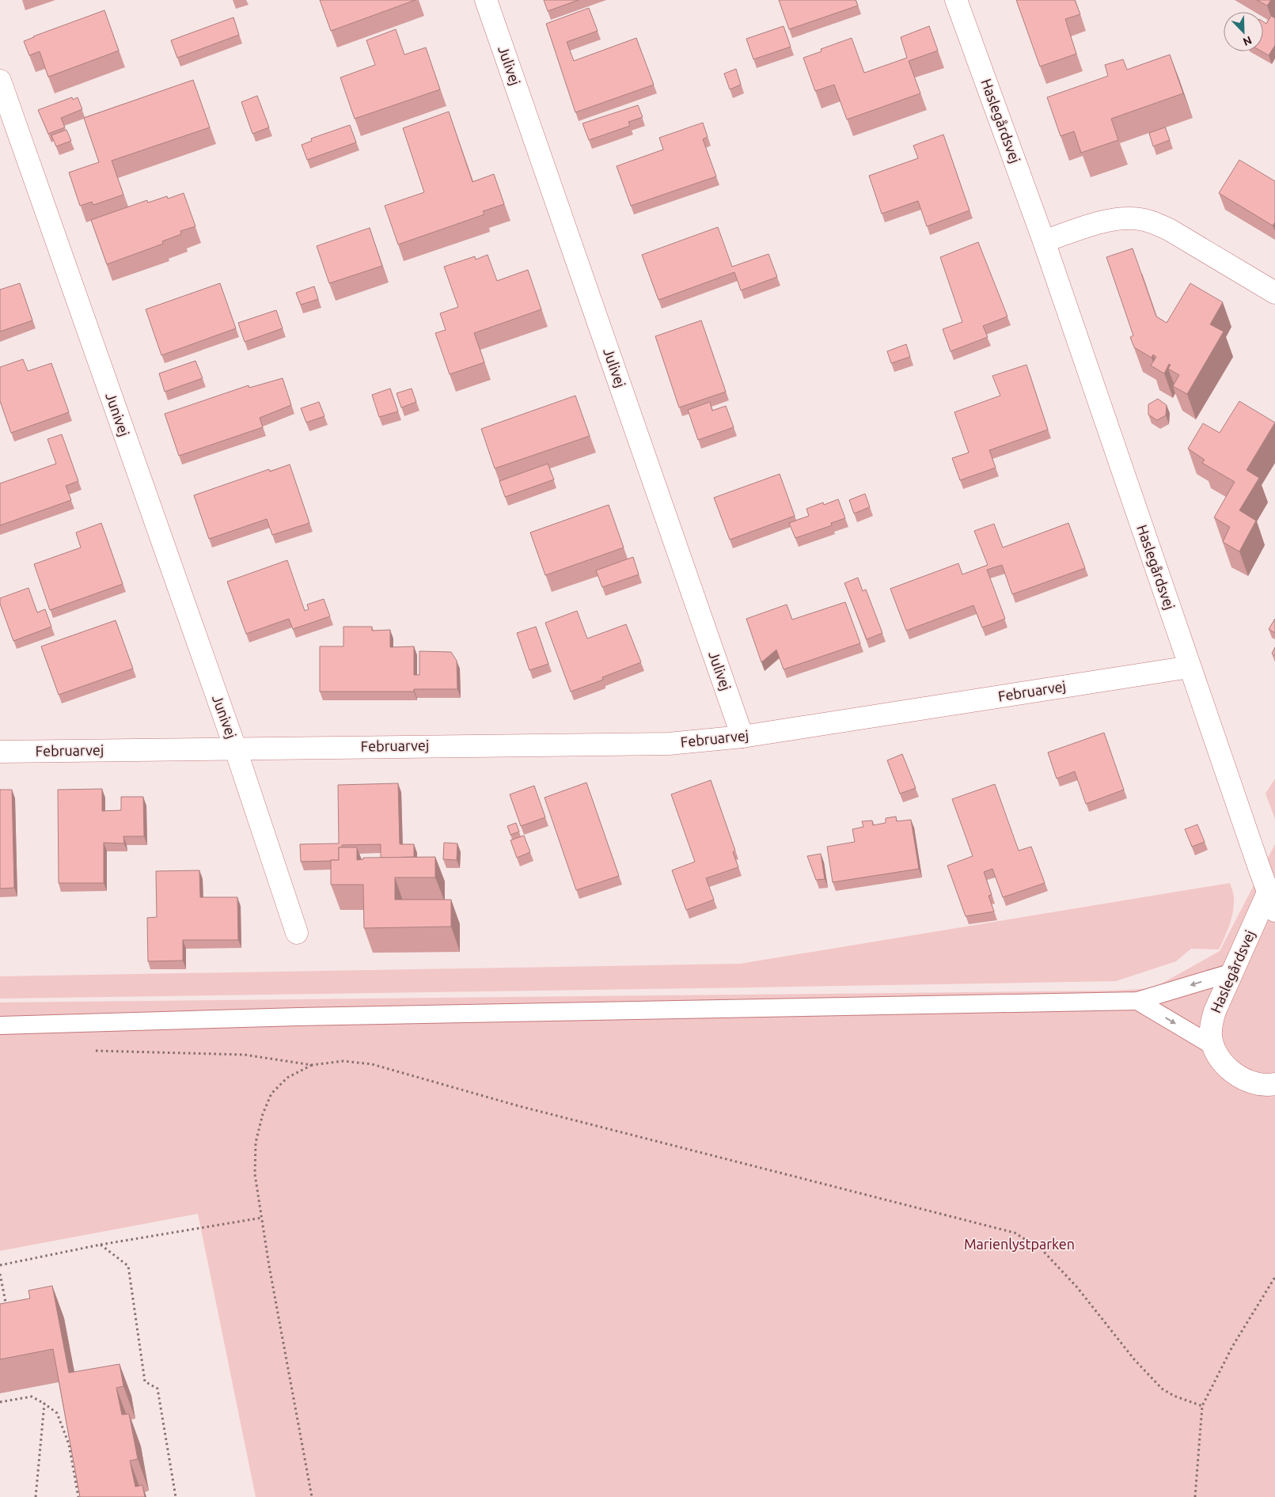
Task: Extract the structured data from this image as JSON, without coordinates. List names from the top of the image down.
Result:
{
  "streets": {
    "street": [
      "Julivej",
      "Haslegårdsvej",
      "Junivej",
      "Februarvej"
    ]
  },
  "crossings": [
    ["Julivej", "Februarvej"],
    ["Haslegårdsvej", "Februarvej"],
    ["Junivej", "Februarvej"]
  ],
  "parks": ["Marienlystparken"],
  "north": "bottom right"
}
